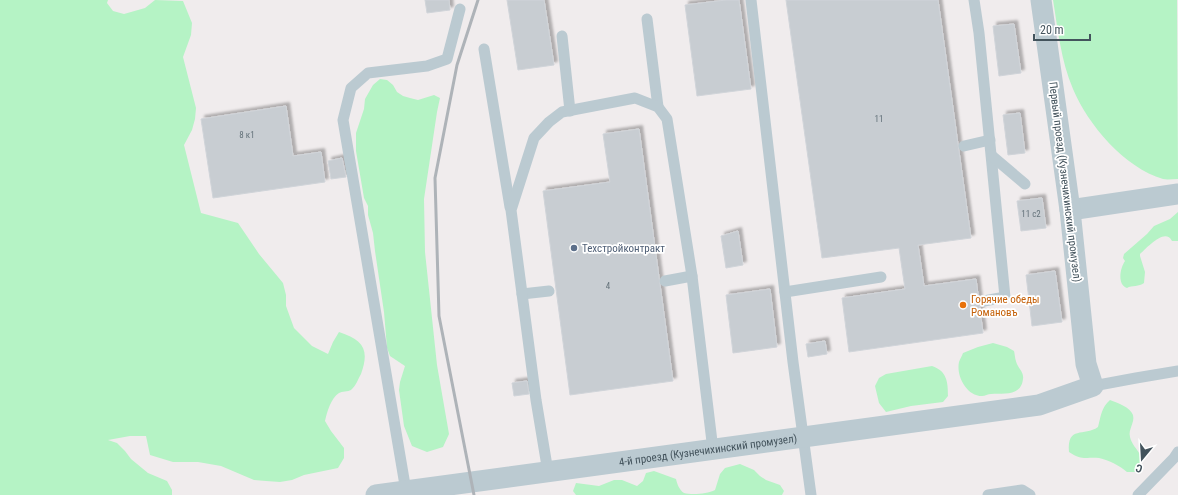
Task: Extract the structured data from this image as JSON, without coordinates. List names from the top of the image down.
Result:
{
  "streets": {
    "street": ["Первый проезд (Кузнечихинский промузел)", "4-й проезд (Кузнечихинский промузел)"]
  },
  "crossings": [
    ["Первый проезд (Кузнечихинский промузел)", "4-й проезд (Кузнечихинский промузел)"]
  ],
  "places": ["Техстройконтракт", "Горячие обеды Романовъ"],
  "house_numbers": [
    "11",
    "8 к1",
    "11 с2",
    "4"
  ],
  "scale_bar": "20 m",
  "north": "bottom"
}
